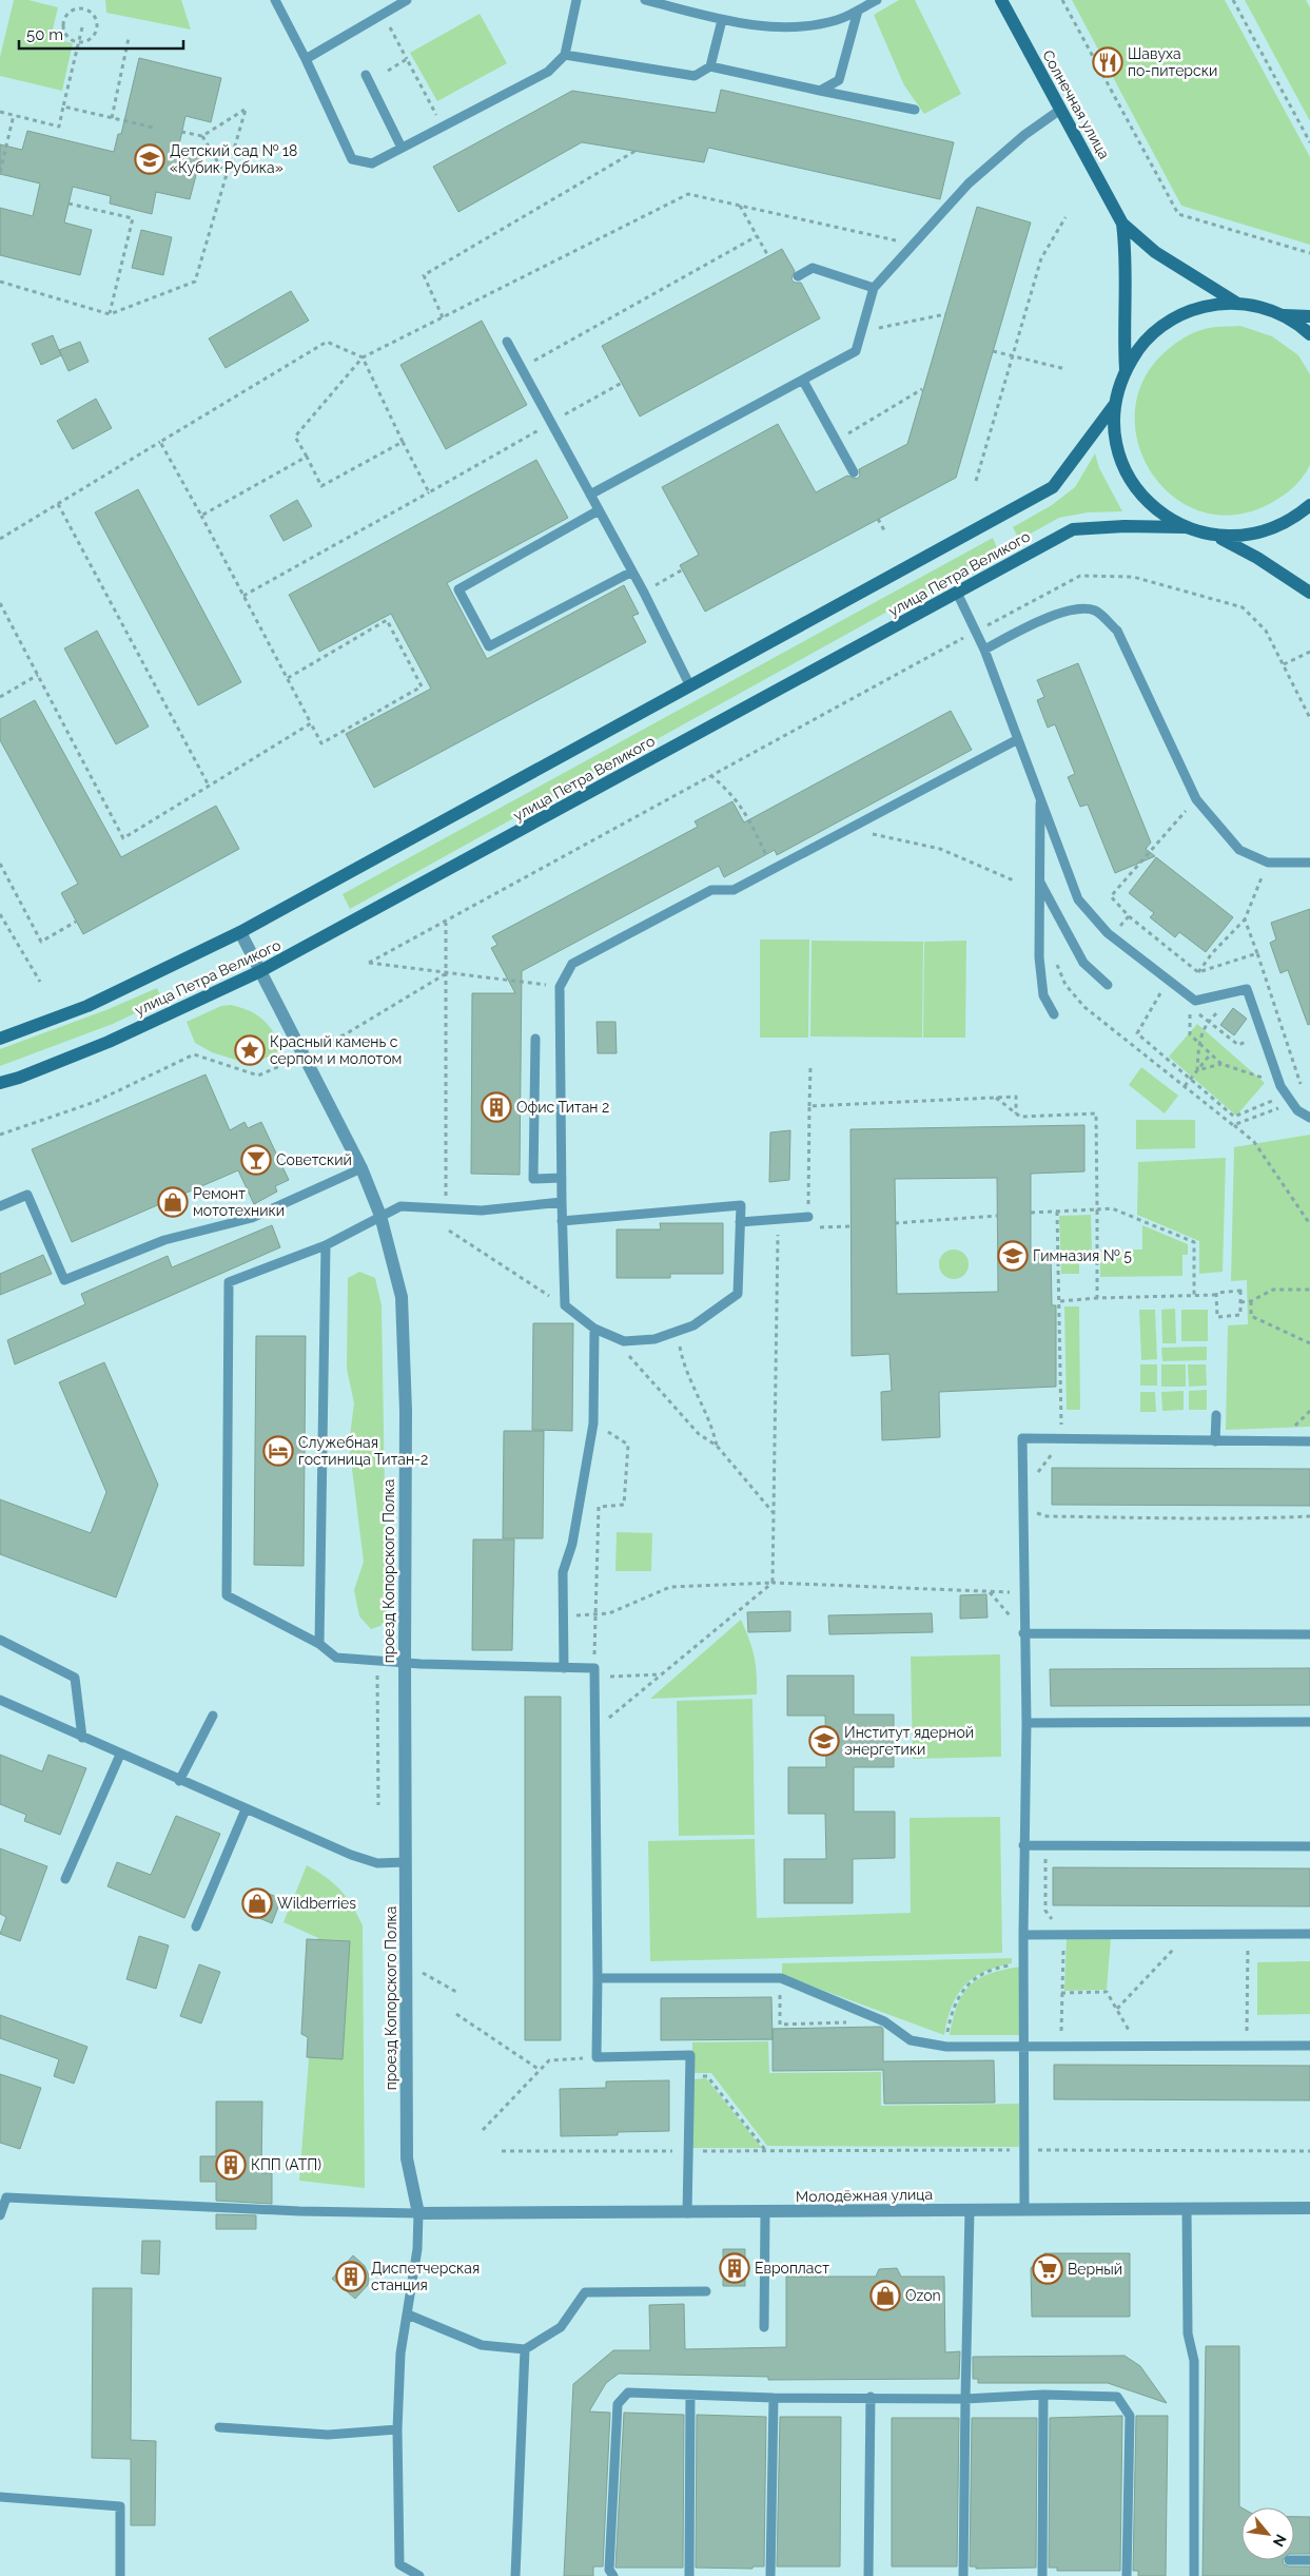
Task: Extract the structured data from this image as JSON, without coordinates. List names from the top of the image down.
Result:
{
  "streets": {
    "street": [
      "Солнечная улица",
      "улица Петра Великого",
      "проезд Копорского Полка",
      "Молодёжная улица"
    ]
  },
  "crossings": [
    ["улица Петра Великого", "проезд Копорского Полка"],
    ["проезд Копорского Полка", "Молодёжная улица"]
  ],
  "places": {
    "restaurant": ["Шавуха по-питерски"],
    "school or university": ["Детский сад № 18 «Кубик Рубика»", "Гимназия № 5", "Институт ядерной энергетики"],
    "place": ["Красный камень с серпом и молотом"],
    "building": [
      "Офис Титан 2",
      "КПП (АТП)",
      "Европласт",
      "Диспетчерская станция"
    ],
    "bar": ["Советский"],
    "shop": ["Ремонт мототехники", "Wildberries", "Ozon"],
    "hotel": ["Служебная гостиница Титан-2"],
    "supermarket": ["Верный"]
  },
  "scale_bar": "50 m",
  "north": "bottom right"
}
